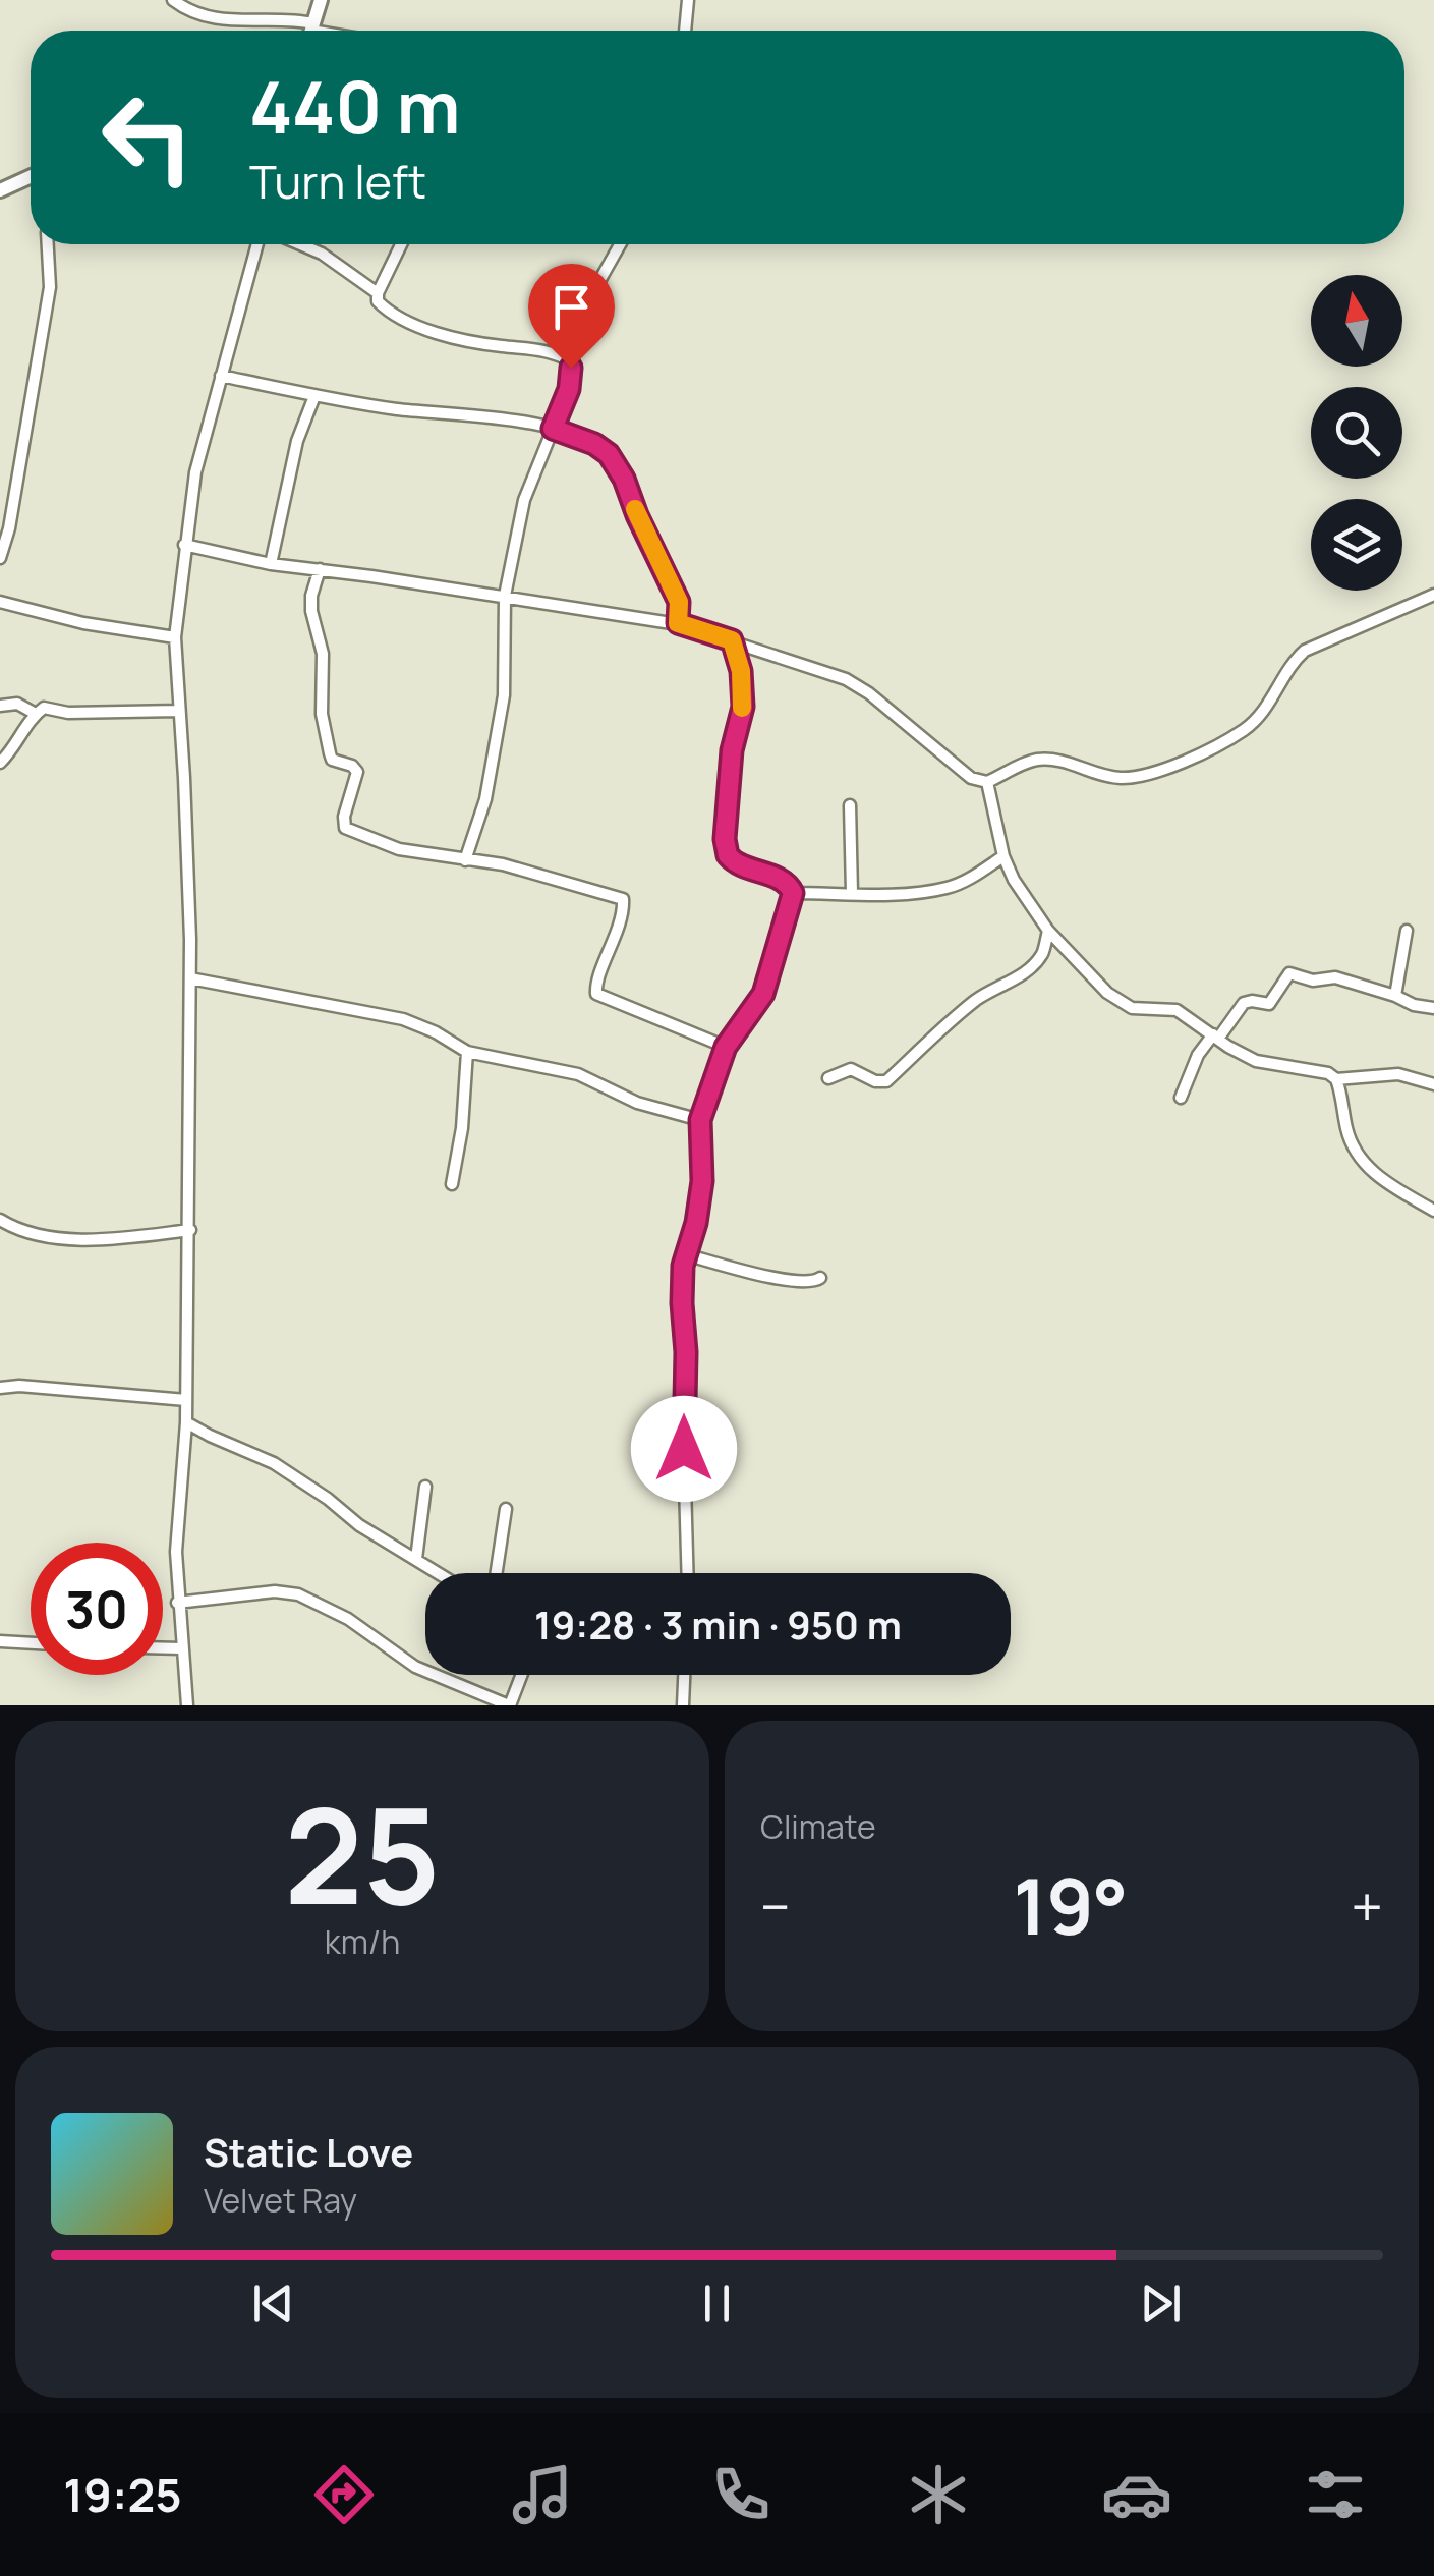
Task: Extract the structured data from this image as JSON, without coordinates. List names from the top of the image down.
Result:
{
  "north": "top",
  "page": {
    "turn": ["440 m", "Turn left"],
    "limit": "30",
    "trip": "19:28 · 3 min · 950 m",
    "tile": [
      ["25", "km/h"],
      "Climate"
    ],
    "heat": ["−", "19°", "+"],
    "song": ["Static Love", "Velvet Ray"],
    "tabs": "19:25"
  }
}
